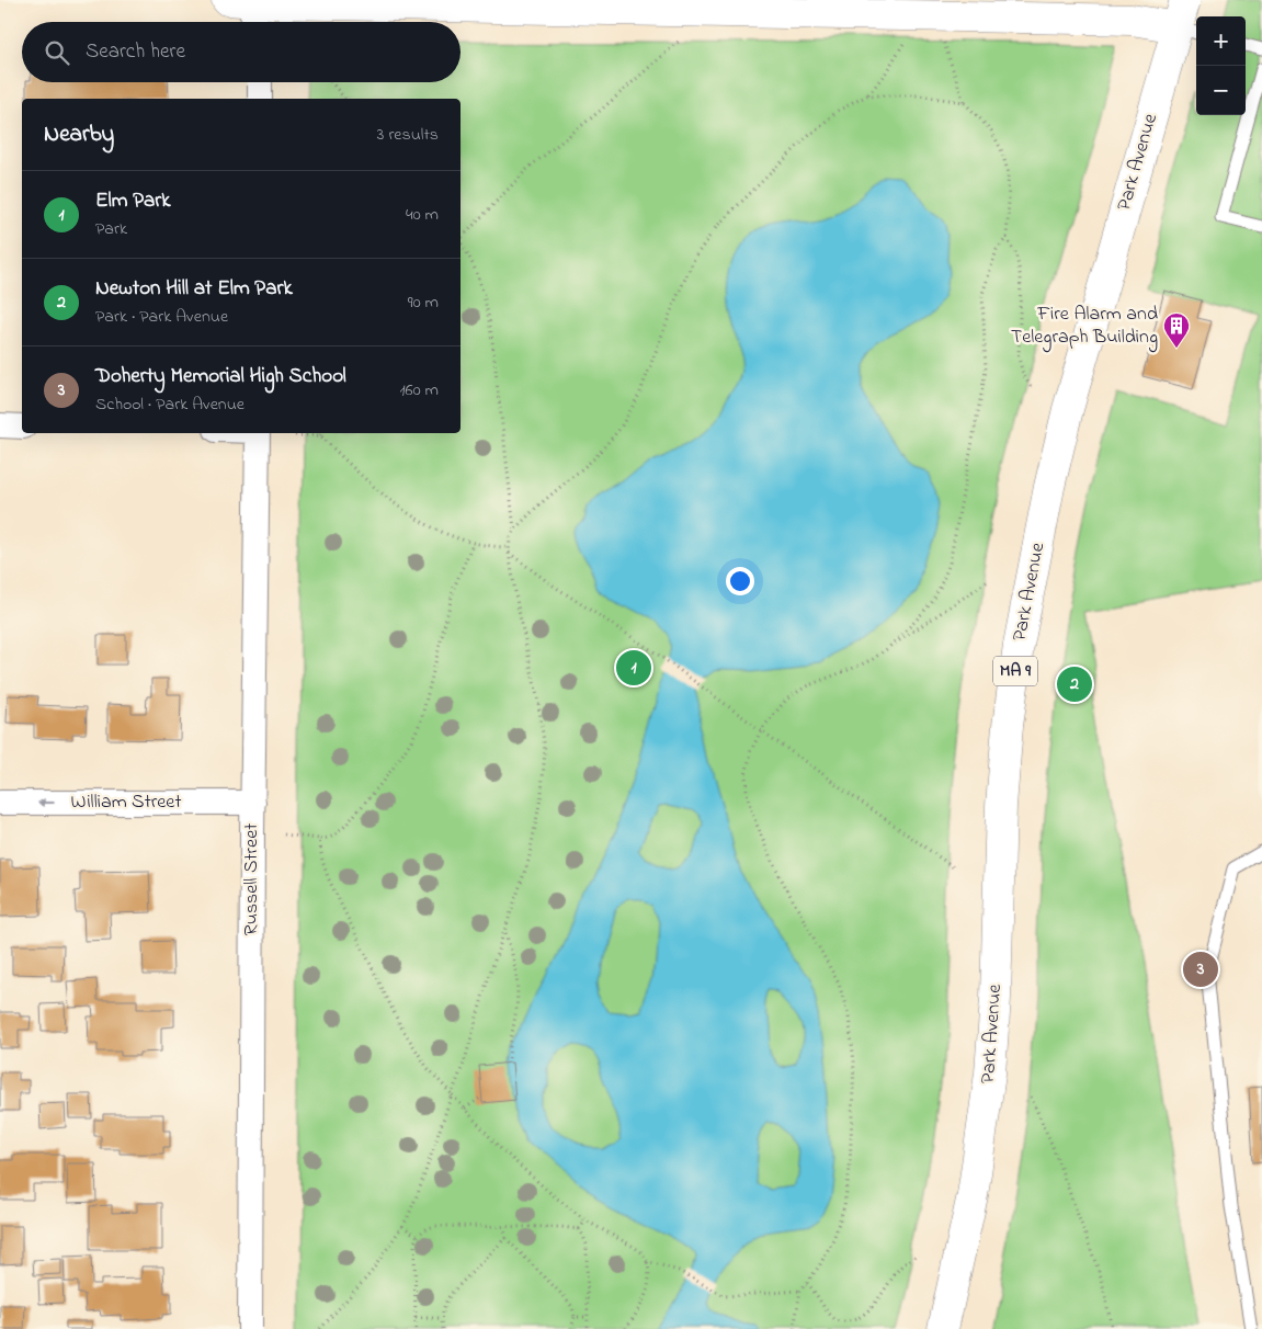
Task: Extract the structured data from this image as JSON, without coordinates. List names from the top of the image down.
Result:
{
  "streets": {
    "main road": ["Park Avenue", "MA 9"],
    "street": ["William Street", "Russell Street"]
  },
  "crossings": [
    ["William Street", "Russell Street"]
  ],
  "one_way": ["William Street"],
  "places": {
    "building": ["Fire Alarm and Telegraph Building"]
  },
  "page": {
    "map_buttons": ["+", "−"],
    "search": "Search here",
    "heading": ["Nearby", "3 results"],
    "list": [
      {
        "mark": "1",
        "name": "Elm Park",
        "note": "Park",
        "value": "40 m"
      },
      {
        "mark": "2",
        "name": "Newton Hill at Elm Park",
        "note": "Park · Park Avenue",
        "value": "90 m"
      },
      {
        "mark": "3",
        "name": "Doherty Memorial High School",
        "note": "School · Park Avenue",
        "value": "160 m"
      }
    ],
    "pins": ["1", "2", "3"]
  }
}
